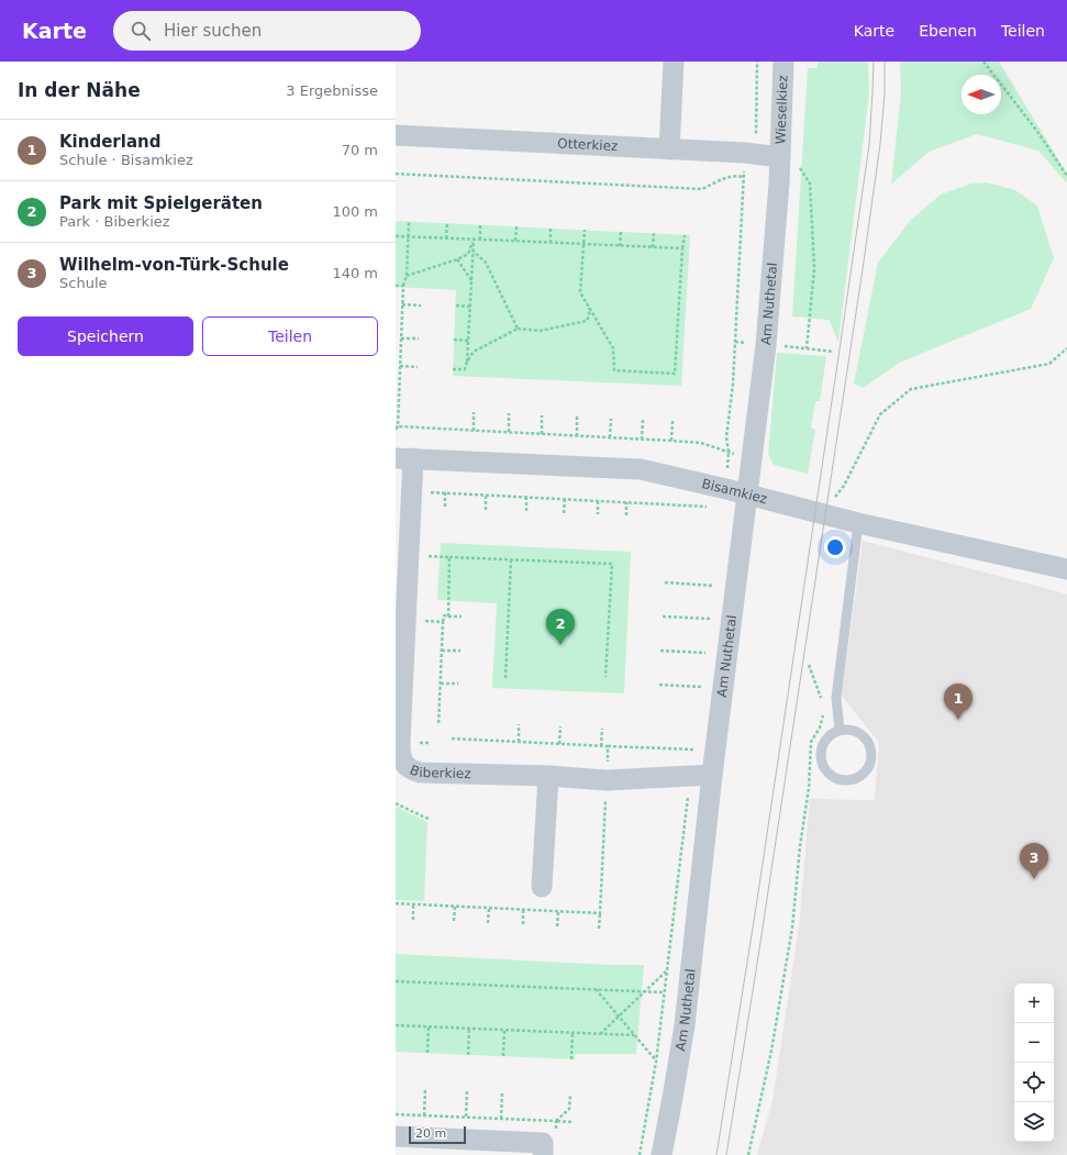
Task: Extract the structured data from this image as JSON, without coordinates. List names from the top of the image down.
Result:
{
  "streets": {
    "street": [
      "Wieselkiez",
      "Otterkiez",
      "Am Nuthetal",
      "Bisamkiez",
      "Biberkiez"
    ]
  },
  "crossings": [
    ["Wieselkiez", "Otterkiez"],
    ["Wieselkiez", "Am Nuthetal"],
    ["Otterkiez", "Am Nuthetal"],
    ["Am Nuthetal", "Bisamkiez"],
    ["Am Nuthetal", "Biberkiez"],
    ["Bisamkiez", "Biberkiez"]
  ],
  "scale_bar": "20 m",
  "north": "left",
  "page": {
    "header": "Karte",
    "search": "Hier suchen",
    "nav": ["Karte", "Ebenen", "Teilen"],
    "heading": ["In der Nähe", "3 Ergebnisse"],
    "list": [
      {
        "mark": "1",
        "name": "Kinderland",
        "note": "Schule · Bisamkiez",
        "value": "70 m"
      },
      {
        "mark": "2",
        "name": "Park mit Spielgeräten",
        "note": "Park · Biberkiez",
        "value": "100 m"
      },
      {
        "mark": "3",
        "name": "Wilhelm-von-Türk-Schule",
        "note": "Schule",
        "value": "140 m"
      }
    ],
    "buttons": ["Speichern", "Teilen"],
    "pins": ["2", "1", "3"],
    "map_buttons": ["+", "−"],
    "scale": "20 m"
  }
}
